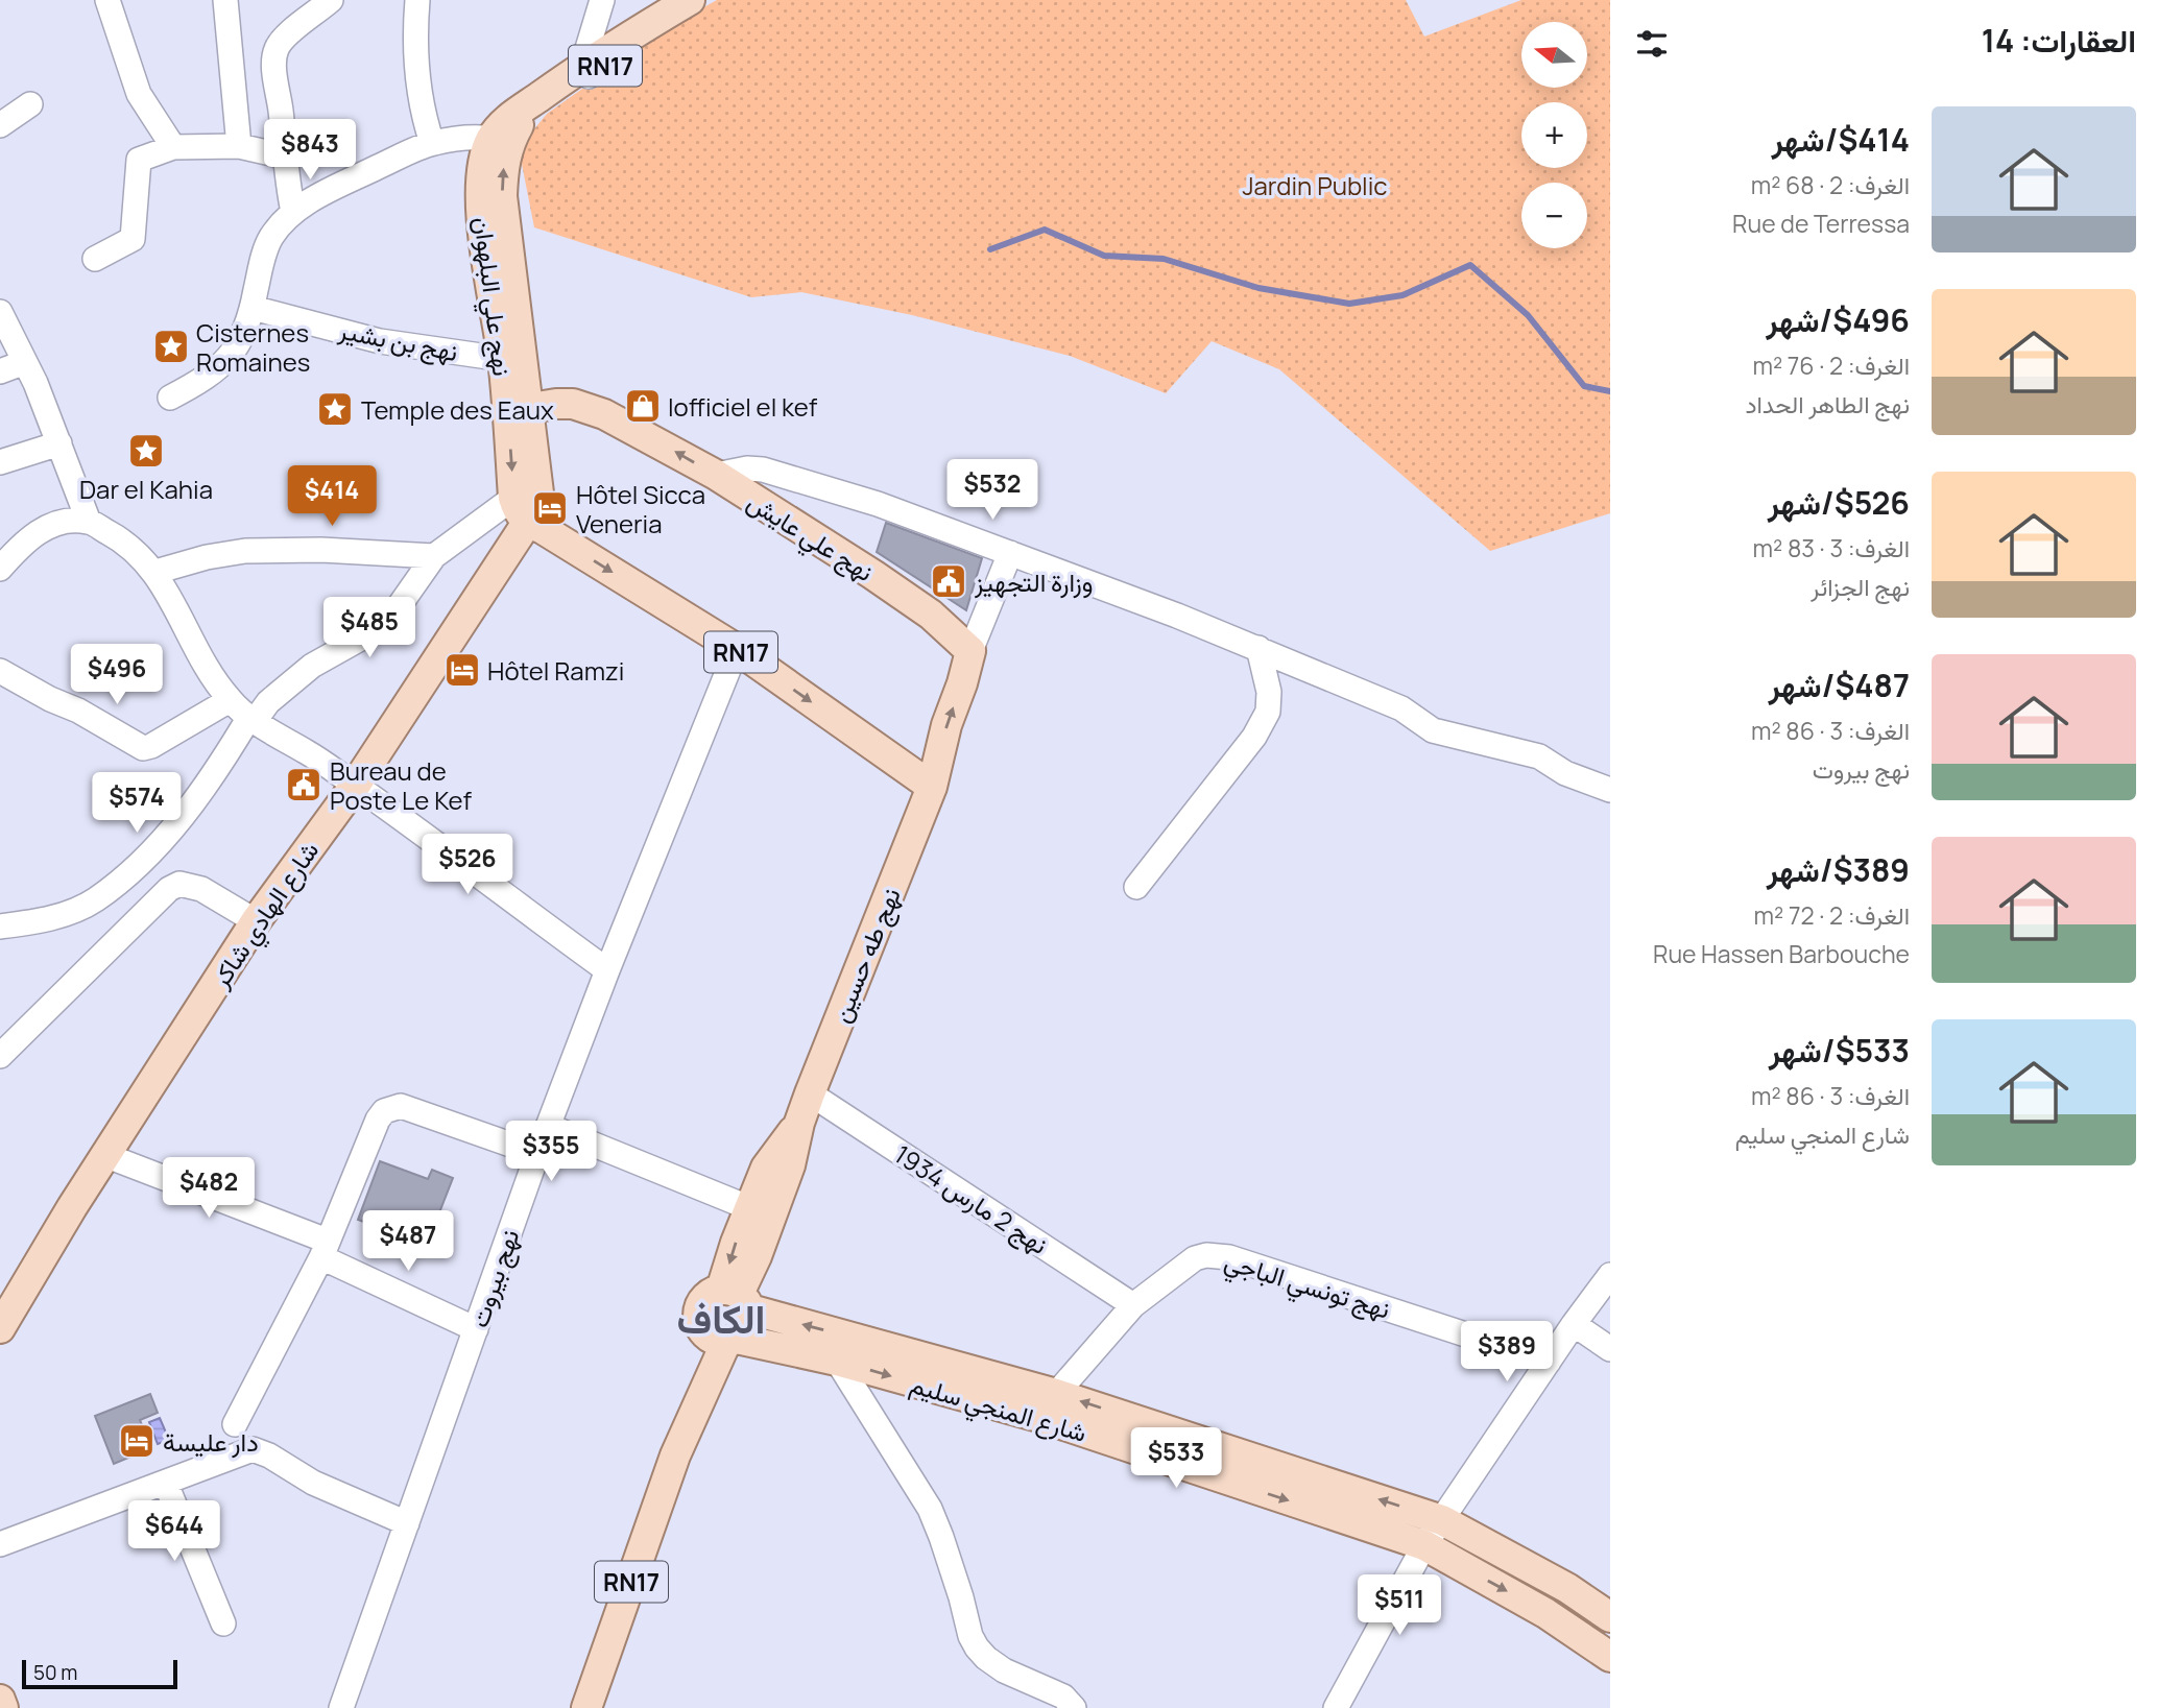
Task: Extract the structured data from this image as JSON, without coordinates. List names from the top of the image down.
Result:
{
  "streets": {
    "main road": [
      "RN17",
      "نهج علي البلهوان",
      "نهج علي عايش",
      "شارع الهادي شاكر",
      "نهج طه حسين",
      "شارع المنجي سليم"
    ],
    "street": [
      "نهج بن بشير",
      "نهج 2 مارس 1934",
      "نهج بيروت",
      "نهج تونسي الباجي"
    ]
  },
  "crossings": [
    ["RN17", "نهج علي البلهوان"],
    ["RN17", "شارع الهادي شاكر"],
    ["RN17", "نهج طه حسين"],
    ["RN17", "نهج بيروت"],
    ["RN17", "شارع المنجي سليم"],
    ["نهج علي البلهوان", "نهج بن بشير"],
    ["نهج علي البلهوان", "نهج علي عايش"],
    ["نهج علي البلهوان", "شارع الهادي شاكر"],
    ["نهج طه حسين", "نهج 2 مارس 1934"],
    ["نهج طه حسين", "شارع المنجي سليم"],
    ["نهج 2 مارس 1934", "نهج تونسي الباجي"],
    ["نهج تونسي الباجي", "شارع المنجي سليم"]
  ],
  "districts": ["الكاف"],
  "parks": ["Jardin Public"],
  "places": {
    "place": ["Cisternes Romaines", "Temple des Eaux", "Dar el Kahia"],
    "shop": ["lofficiel el kef"],
    "hotel": ["Hôtel Sicca Veneria", "Hôtel Ramzi", "دار عليسة"],
    "public building": ["وزارة التجهيز", "Bureau de Poste Le Kef"]
  },
  "scale_bar": "50 m",
  "north": "left",
  "page": {
    "heading": "العقارات: 14",
    "map_buttons": ["+", "−"],
    "list": [
      {
        "name": "$414/شهر",
        "note": "الغرف: 2 · 68 m² · Rue de Terressa"
      },
      {
        "name": "$496/شهر",
        "note": "الغرف: 2 · 76 m² · نهج الطاهر الحداد"
      },
      {
        "name": "$526/شهر",
        "note": "الغرف: 3 · 83 m² · نهج الجزائر"
      },
      {
        "name": "$487/شهر",
        "note": "الغرف: 3 · 86 m² · نهج بيروت"
      },
      {
        "name": "$389/شهر",
        "note": "الغرف: 2 · 72 m² · Rue Hassen Barbouche"
      },
      {
        "name": "$533/شهر",
        "note": "الغرف: 3 · 86 m² · شارع المنجي سليم"
      }
    ],
    "price": [
      "$843",
      "$532",
      "$414",
      "$485",
      "$496",
      "$574",
      "$526",
      "$355",
      "$482",
      "$487",
      "$389",
      "$533",
      "$644",
      "$511"
    ],
    "scale": "50 m"
  }
}
